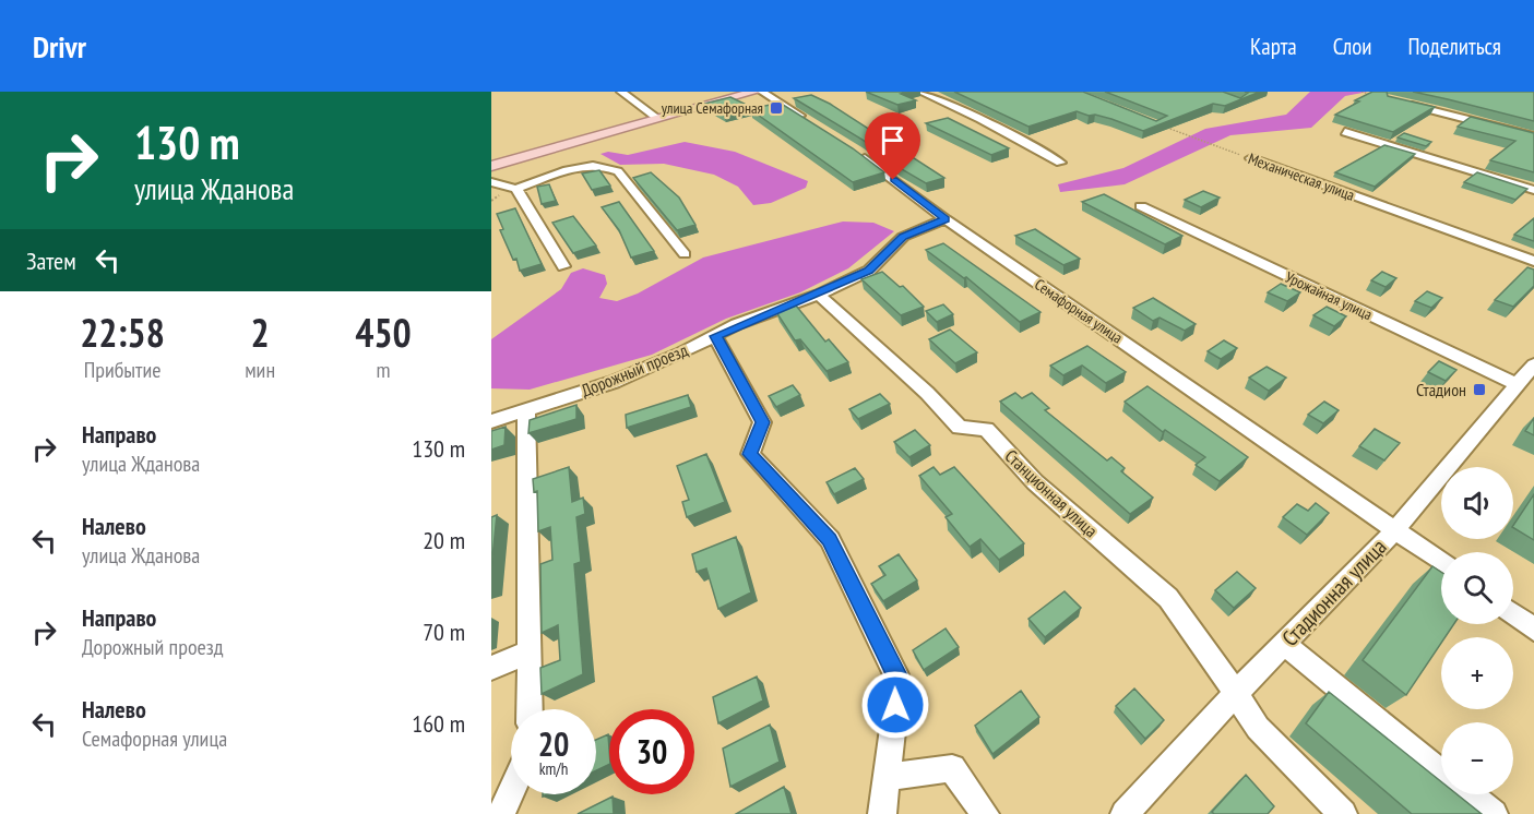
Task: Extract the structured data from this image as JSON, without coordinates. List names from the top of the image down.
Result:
{
  "streets": {
    "street": [
      "Механическая улица",
      "Урожайная улица",
      "Семафорная улица",
      "Дорожный проезд",
      "Станционная улица",
      "Стадионная улица"
    ]
  },
  "crossings": [
    ["Урожайная улица", "Стадионная улица"],
    ["Семафорная улица", "Дорожный проезд"],
    ["Семафорная улица", "Стадионная улица"],
    ["Дорожный проезд", "Станционная улица"],
    ["Станционная улица", "Стадионная улица"]
  ],
  "places": {
    "transit": ["улица Семафорная", "Стадион"]
  },
  "page": {
    "header": "Drivr",
    "nav": ["Карта", "Слои", "Поделиться"],
    "turn": ["130 m", "улица Жданова"],
    "then": "Затем",
    "eta": [
      "22:58",
      "Прибытие",
      "2",
      "мин",
      "450",
      "m"
    ],
    "list": [
      {
        "name": "Направо",
        "note": "улица Жданова",
        "value": "130 m"
      },
      {
        "name": "Налево",
        "note": "улица Жданова",
        "value": "20 m"
      },
      {
        "name": "Направо",
        "note": "Дорожный проезд",
        "value": "70 m"
      },
      {
        "name": "Налево",
        "note": "Семафорная улица",
        "value": "160 m"
      }
    ],
    "map_buttons": ["+", "−"],
    "speed": "20 km/h",
    "limit": "30"
  }
}
